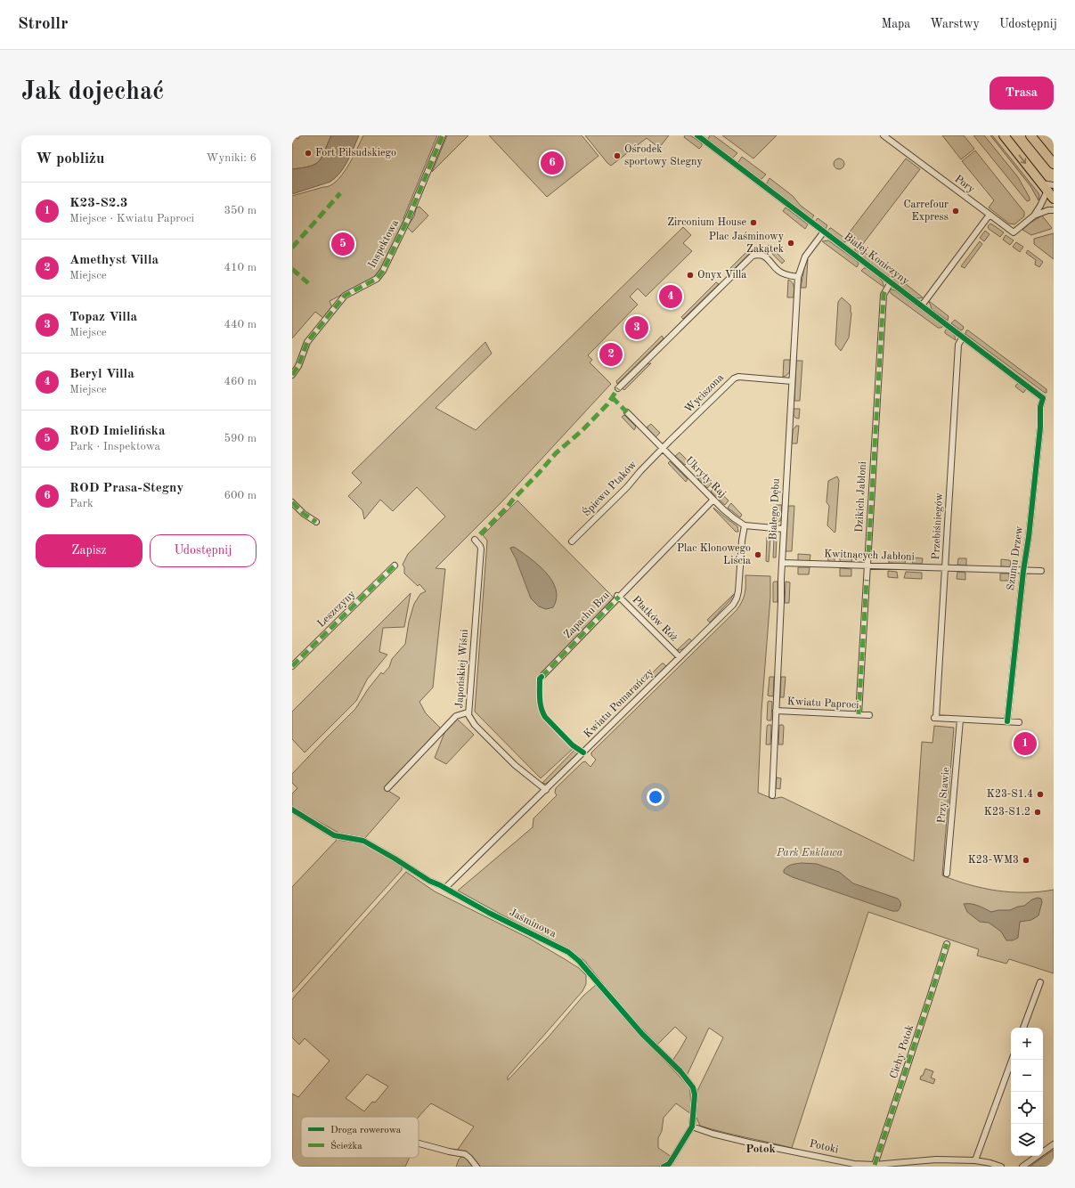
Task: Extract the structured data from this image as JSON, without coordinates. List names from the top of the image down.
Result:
{
  "streets": {
    "street": [
      "Pory",
      "Inspektowa",
      "Białej Koniczyny",
      "Wyciszona",
      "Ukryty Raj",
      "Śpiewu Ptaków",
      "Dzikich Jabłoni",
      "Białego Dębu",
      "Przebiśniegów",
      "Kwitnących Jabłoni",
      "Szumu Drzew",
      "Leszczyny",
      "Zapachu Bzu",
      "Płatków Róż",
      "Japońskiej Wiśni",
      "Kwiatu Pomarańczy",
      "Kwiatu Paproci",
      "Przy Stawie",
      "Jaśminowa",
      "Cichy Potok",
      "Potoki"
    ]
  },
  "crossings": [
    ["Białej Koniczyny", "Dzikich Jabłoni"],
    ["Białej Koniczyny", "Białego Dębu"],
    ["Białej Koniczyny", "Przebiśniegów"],
    ["Białej Koniczyny", "Szumu Drzew"],
    ["Wyciszona", "Ukryty Raj"],
    ["Wyciszona", "Śpiewu Ptaków"],
    ["Wyciszona", "Białego Dębu"],
    ["Ukryty Raj", "Śpiewu Ptaków"],
    ["Ukryty Raj", "Białego Dębu"],
    ["Ukryty Raj", "Zapachu Bzu"],
    ["Ukryty Raj", "Kwiatu Pomarańczy"],
    ["Dzikich Jabłoni", "Kwitnących Jabłoni"],
    ["Dzikich Jabłoni", "Kwiatu Paproci"],
    ["Białego Dębu", "Kwitnących Jabłoni"],
    ["Białego Dębu", "Kwiatu Paproci"],
    ["Przebiśniegów", "Kwitnących Jabłoni"],
    ["Przebiśniegów", "Przy Stawie"],
    ["Kwitnących Jabłoni", "Szumu Drzew"],
    ["Zapachu Bzu", "Płatków Róż"],
    ["Płatków Róż", "Kwiatu Pomarańczy"],
    ["Japońskiej Wiśni", "Kwiatu Pomarańczy"],
    ["Kwiatu Pomarańczy", "Jaśminowa"],
    ["Jaśminowa", "Potoki"],
    ["Cichy Potok", "Potoki"]
  ],
  "districts": ["Potok"],
  "parks": ["Park Enklawa"],
  "places": [
    "Fort Piłsudskiego",
    "Ośrodek sportowy Stegny",
    "Carrefour Express",
    "Zirconium House",
    "Plac Jaśminowy Zakątek",
    "Onyx Villa",
    "Plac Klonowego Liścia",
    "K23-S1.4",
    "K23-S1.2",
    "K23-WM3"
  ],
  "legend": ["Droga rowerowa", "Ścieżka"],
  "page": {
    "header": "Strollr",
    "nav": ["Mapa", "Warstwy", "Udostępnij"],
    "buttons": [
      "Trasa",
      ["Zapisz", "Udostępnij"]
    ],
    "title": "Jak dojechać",
    "heading": ["W pobliżu", "Wyniki: 6"],
    "pins": [
      "6",
      "5",
      "4",
      "3",
      "2",
      "1"
    ],
    "list": [
      {
        "mark": "1",
        "name": "K23-S2.3",
        "note": "Miejsce · Kwiatu Paproci",
        "value": "350 m"
      },
      {
        "mark": "2",
        "name": "Amethyst Villa",
        "note": "Miejsce",
        "value": "410 m"
      },
      {
        "mark": "3",
        "name": "Topaz Villa",
        "note": "Miejsce",
        "value": "440 m"
      },
      {
        "mark": "4",
        "name": "Beryl Villa",
        "note": "Miejsce",
        "value": "460 m"
      },
      {
        "mark": "5",
        "name": "ROD Imielińska",
        "note": "Park · Inspektowa",
        "value": "590 m"
      },
      {
        "mark": "6",
        "name": "ROD Prasa-Stegny",
        "note": "Park",
        "value": "600 m"
      }
    ],
    "map_buttons": ["+", "−"]
  }
}
